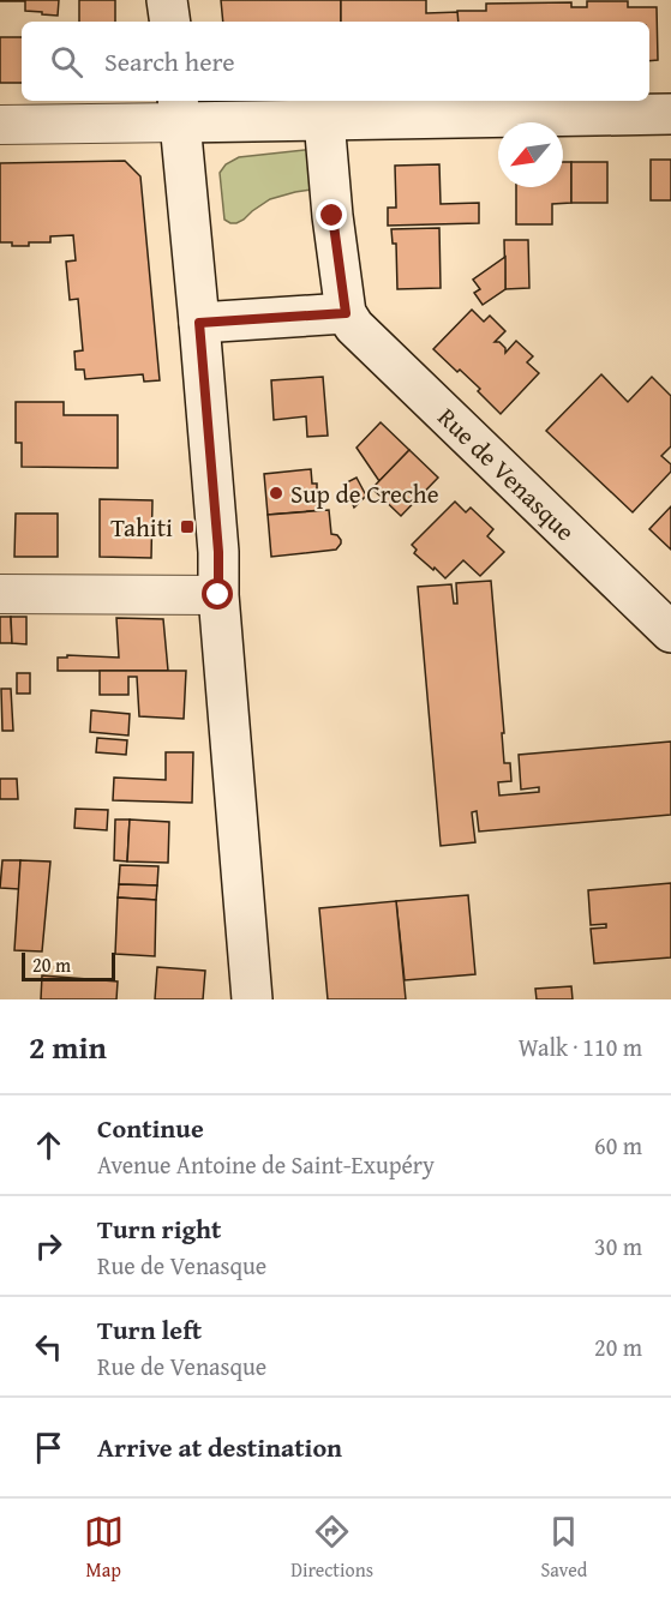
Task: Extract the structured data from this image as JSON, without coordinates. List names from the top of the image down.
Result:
{
  "streets": {
    "street": ["Rue de Venasque"]
  },
  "places": {
    "other": ["Sup de Creche"],
    "transit": ["Tahiti"]
  },
  "scale_bar": "20 m",
  "north": "bottom left",
  "page": {
    "search": "Search here",
    "scale": "20 m",
    "heading": ["2 min", "Walk · 110 m"],
    "list": [
      ["Continue", "Avenue Antoine de Saint-Exupéry", "60 m"],
      ["Turn right", "Rue de Venasque", "30 m"],
      ["Turn left", "Rue de Venasque", "20 m"],
      "Arrive at destination"
    ],
    "nav": ["Map", "Directions", "Saved"]
  }
}
